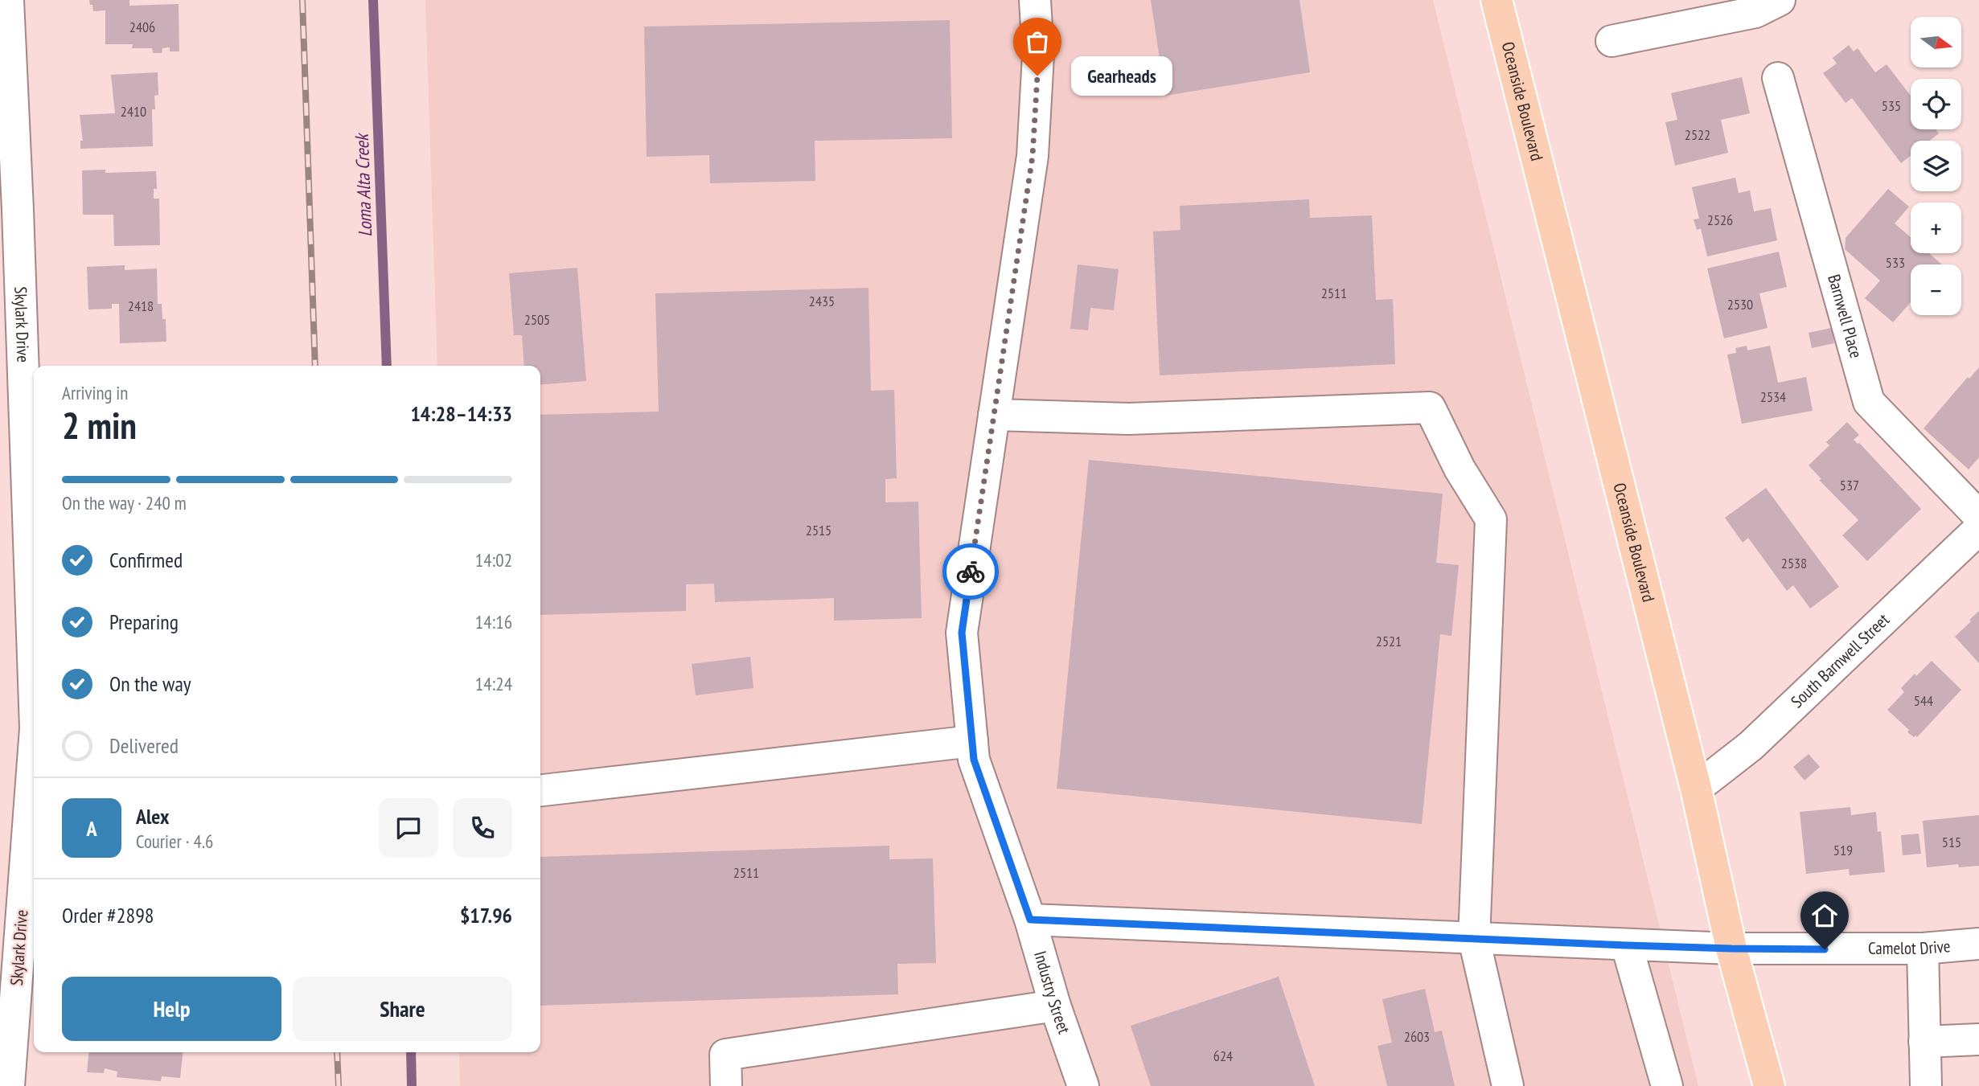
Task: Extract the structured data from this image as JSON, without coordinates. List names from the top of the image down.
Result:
{
  "streets": {
    "main road": ["Oceanside Boulevard"],
    "street": [
      "Barnwell Place",
      "Skylark Drive",
      "South Barnwell Street",
      "Camelot Drive",
      "Industry Street"
    ]
  },
  "crossings": [
    ["Oceanside Boulevard", "South Barnwell Street"],
    ["Oceanside Boulevard", "Camelot Drive"],
    ["Camelot Drive", "Industry Street"]
  ],
  "water": ["Loma Alta Creek"],
  "places": ["Gearheads"],
  "house_numbers": [
    "2406",
    "535",
    "2410",
    "2522",
    "2526",
    "533",
    "2511",
    "2435",
    "2530",
    "2418",
    "2505",
    "2534",
    "537",
    "2515",
    "2538",
    "2521",
    "544",
    "515",
    "519",
    "2511",
    "2603",
    "624"
  ],
  "north": "right",
  "page": {
    "map_buttons": ["+", "−"],
    "bubble": "Gearheads",
    "heading": ["2 min", "Arriving in", "14:28–14:33"],
    "panel": [
      "Alex",
      "Courier · 4.6",
      "Order #2898",
      "$17.96"
    ],
    "bar": "On the way · 240 m",
    "list": [
      ["Confirmed", "14:02"],
      ["Preparing", "14:16"],
      ["On the way", "14:24"],
      "Delivered"
    ],
    "round": "A",
    "buttons": ["Help", "Share"]
  }
}
